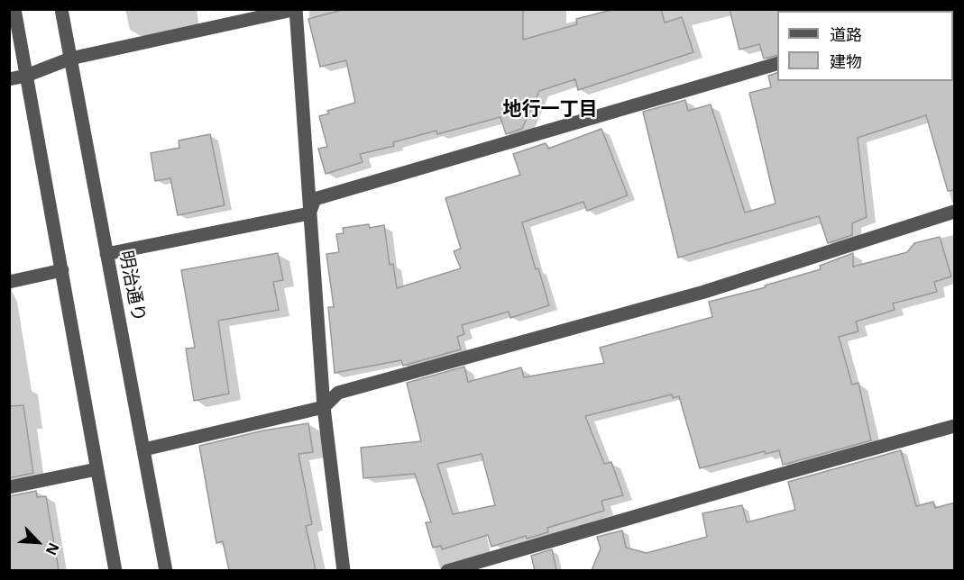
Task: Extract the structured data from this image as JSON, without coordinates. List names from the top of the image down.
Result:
{
  "streets": {
    "street": ["明治通り"]
  },
  "districts": ["地行一丁目"],
  "legend": ["道路", "建物"],
  "north": "bottom right"
}
